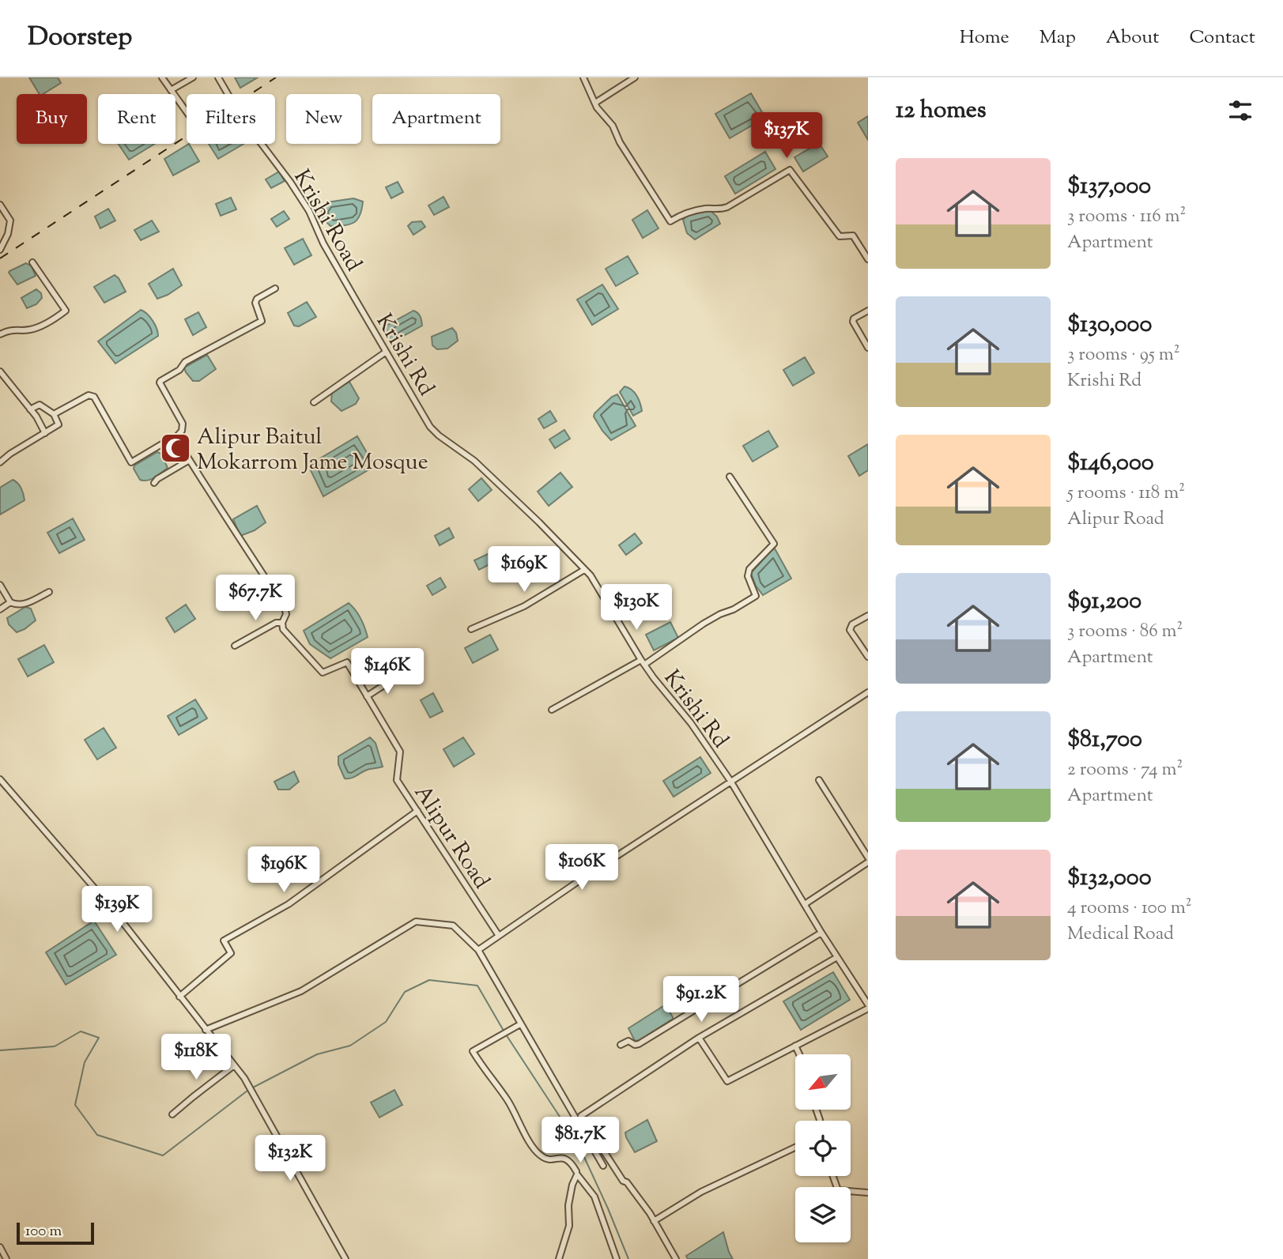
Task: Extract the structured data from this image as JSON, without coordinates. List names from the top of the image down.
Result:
{
  "streets": {
    "street": ["Krishi Road", "Krishi Rd", "Alipur Road"]
  },
  "crossings": [
    ["Krishi Road", "Krishi Rd"]
  ],
  "places": {
    "mosque": ["Alipur Baitul Mokarrom Jame Mosque"]
  },
  "scale_bar": "100 m",
  "north": "bottom left",
  "page": {
    "header": "Doorstep",
    "nav": [
      "Home",
      "Map",
      "About",
      "Contact"
    ],
    "heading": "12 homes",
    "chip": [
      "Buy",
      "Rent",
      "Filters",
      "New",
      "Apartment"
    ],
    "price": [
      "$137K",
      "$169K",
      "$67.7K",
      "$130K",
      "$146K",
      "$106K",
      "$196K",
      "$139K",
      "$91.2K",
      "$118K",
      "$81.7K",
      "$132K"
    ],
    "list": [
      {
        "name": "$137,000",
        "note": "3 rooms · 116 m² · Apartment"
      },
      {
        "name": "$130,000",
        "note": "3 rooms · 95 m² · Krishi Rd"
      },
      {
        "name": "$146,000",
        "note": "5 rooms · 118 m² · Alipur Road"
      },
      {
        "name": "$91,200",
        "note": "3 rooms · 86 m² · Apartment"
      },
      {
        "name": "$81,700",
        "note": "2 rooms · 74 m² · Apartment"
      },
      {
        "name": "$132,000",
        "note": "4 rooms · 100 m² · Medical Road"
      }
    ],
    "scale": "100 m"
  }
}
